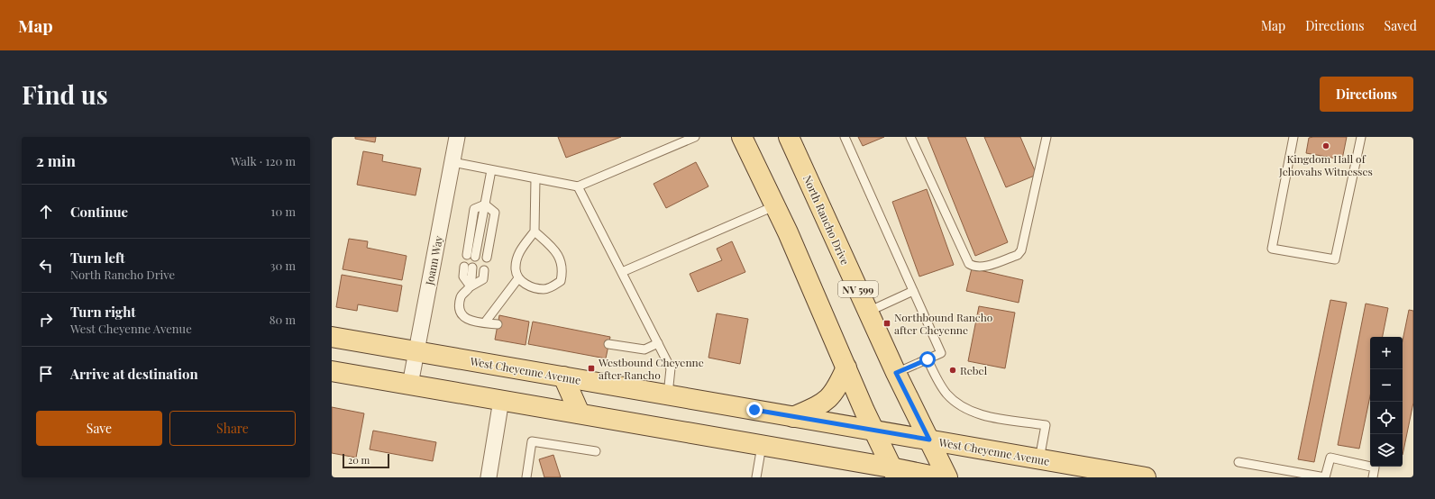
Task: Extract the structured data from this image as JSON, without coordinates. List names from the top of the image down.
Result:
{
  "streets": {
    "main road": ["North Rancho Drive", "NV 599", "West Cheyenne Avenue"],
    "street": ["Joann Way"]
  },
  "crossings": [
    ["North Rancho Drive", "West Cheyenne Avenue"],
    ["Joann Way", "West Cheyenne Avenue"]
  ],
  "places": {
    "other": ["Kingdom Hall of Jehovahs Witnesses", "Rebel"],
    "transit": ["Northbound Rancho after Cheyenne", "Westbound Cheyenne after Rancho"]
  },
  "scale_bar": "20 m",
  "page": {
    "header": "Map",
    "nav": ["Map", "Directions", "Saved"],
    "buttons": [
      "Directions",
      ["Save", "Share"]
    ],
    "title": "Find us",
    "heading": ["2 min", "Walk · 120 m"],
    "list": [
      ["Continue", "10 m"],
      ["Turn left", "North Rancho Drive", "30 m"],
      ["Turn right", "West Cheyenne Avenue", "80 m"],
      "Arrive at destination"
    ],
    "map_buttons": ["+", "−"],
    "scale": "20 m"
  }
}
